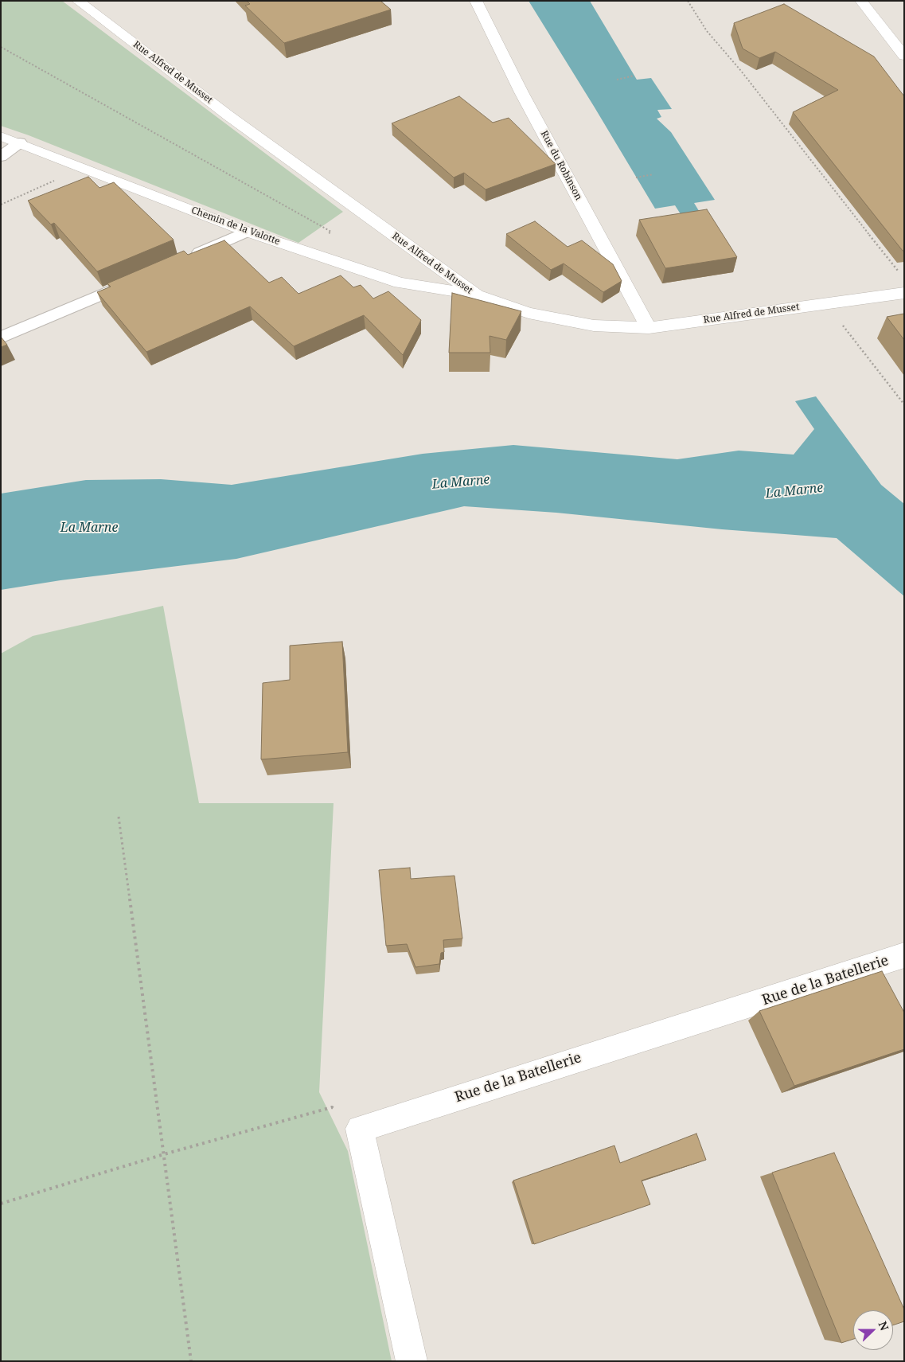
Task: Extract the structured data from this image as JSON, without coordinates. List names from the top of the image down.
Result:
{
  "streets": {
    "street": [
      "Rue Alfred de Musset",
      "Rue du Robinson",
      "Chemin de la Valotte",
      "Rue de la Batellerie"
    ]
  },
  "crossings": [
    ["Rue Alfred de Musset", "Rue du Robinson"],
    ["Rue Alfred de Musset", "Chemin de la Valotte"]
  ],
  "water": ["La Marne"],
  "north": "right"
}
